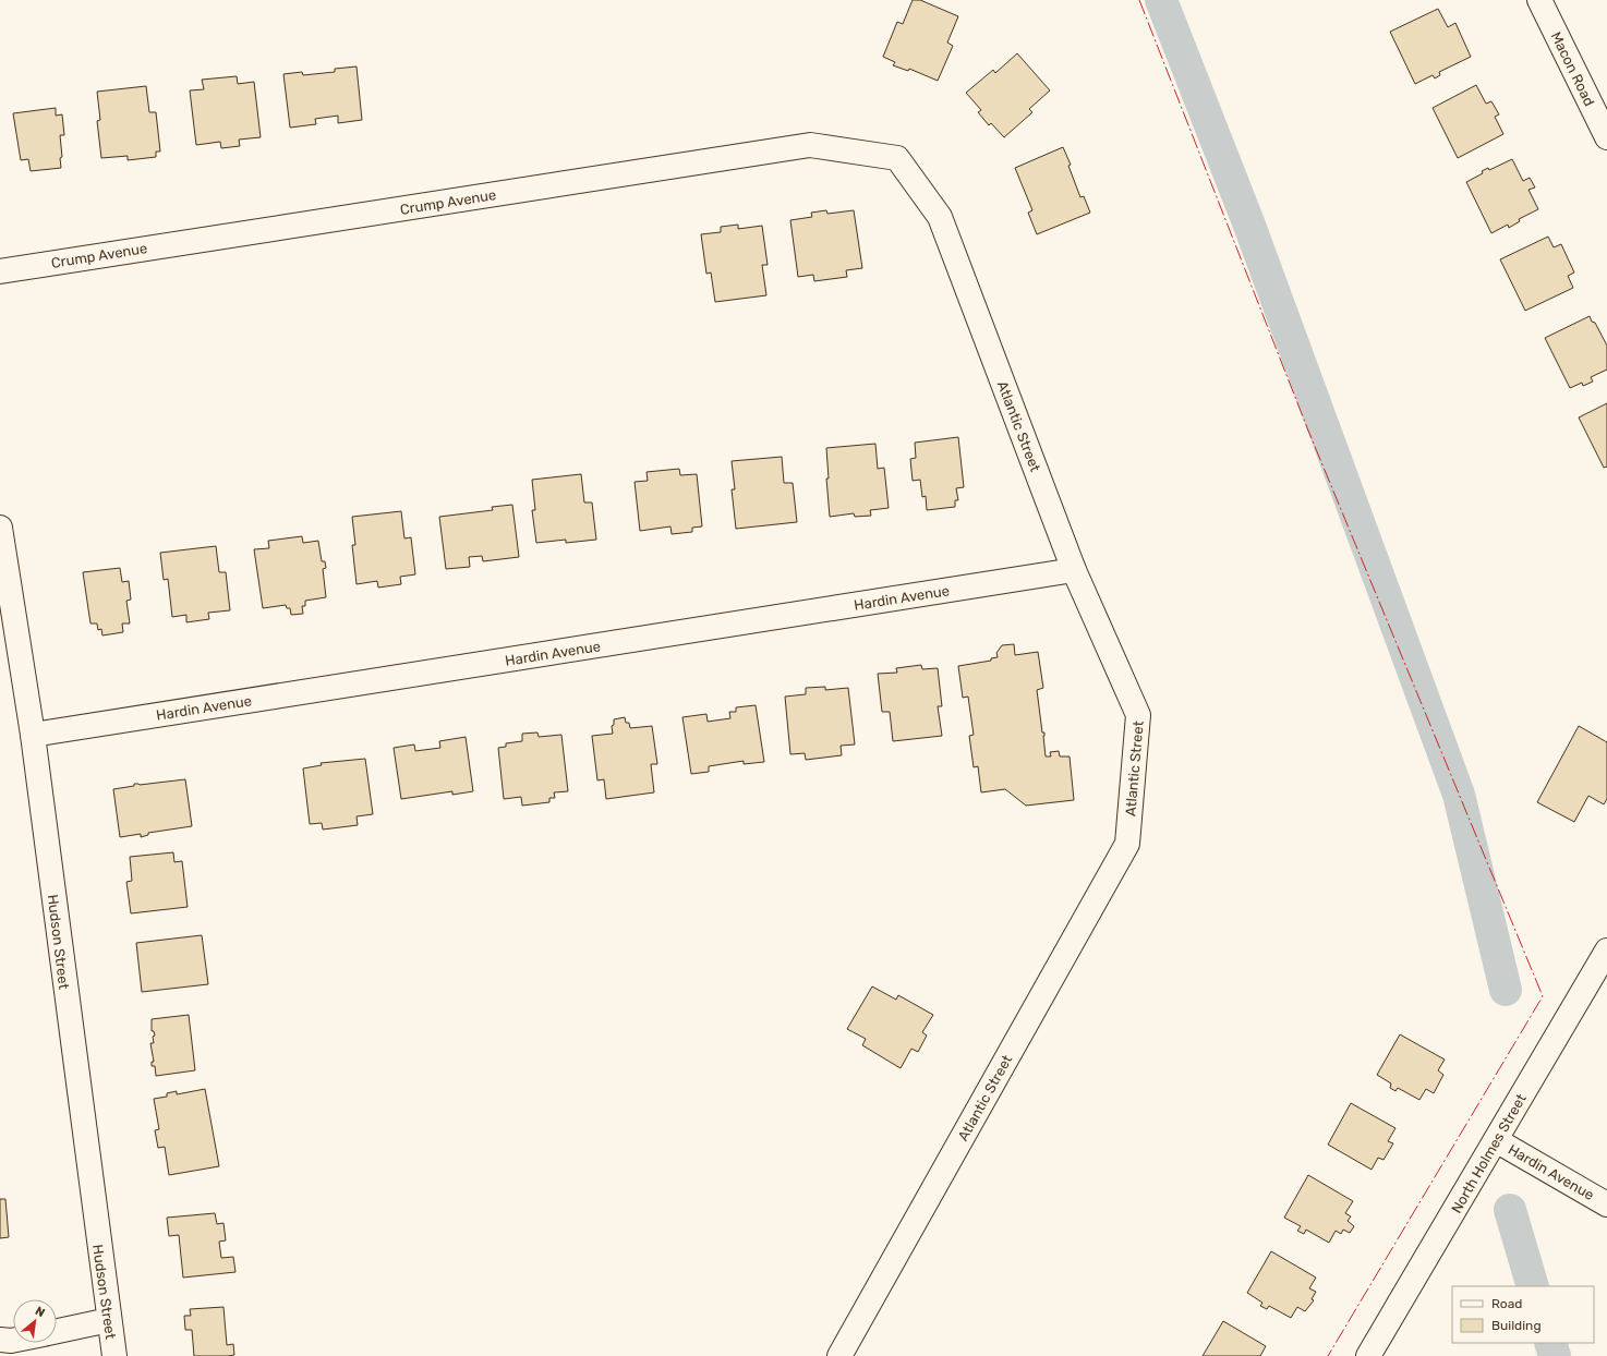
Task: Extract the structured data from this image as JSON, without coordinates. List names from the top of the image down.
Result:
{
  "streets": {
    "street": [
      "Macon Road",
      "Crump Avenue",
      "Atlantic Street",
      "Hardin Avenue",
      "Hudson Street",
      "North Holmes Street"
    ]
  },
  "crossings": [
    ["Crump Avenue", "Atlantic Street"],
    ["Atlantic Street", "Hardin Avenue"],
    ["Hardin Avenue", "Hudson Street"],
    ["Hardin Avenue", "North Holmes Street"]
  ],
  "legend": ["Road", "Building"],
  "north": "top right"
}
